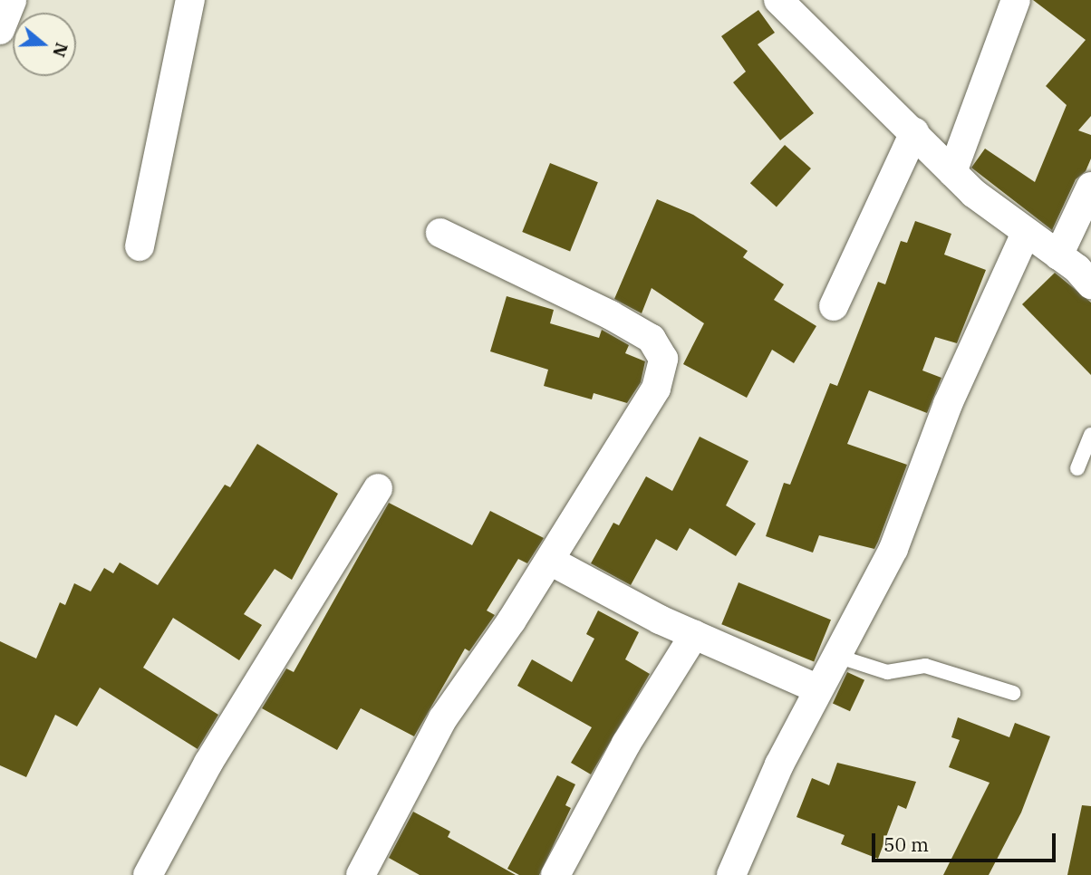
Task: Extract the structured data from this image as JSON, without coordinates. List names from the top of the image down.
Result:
{
  "scale_bar": "50 m",
  "north": "right"
}
